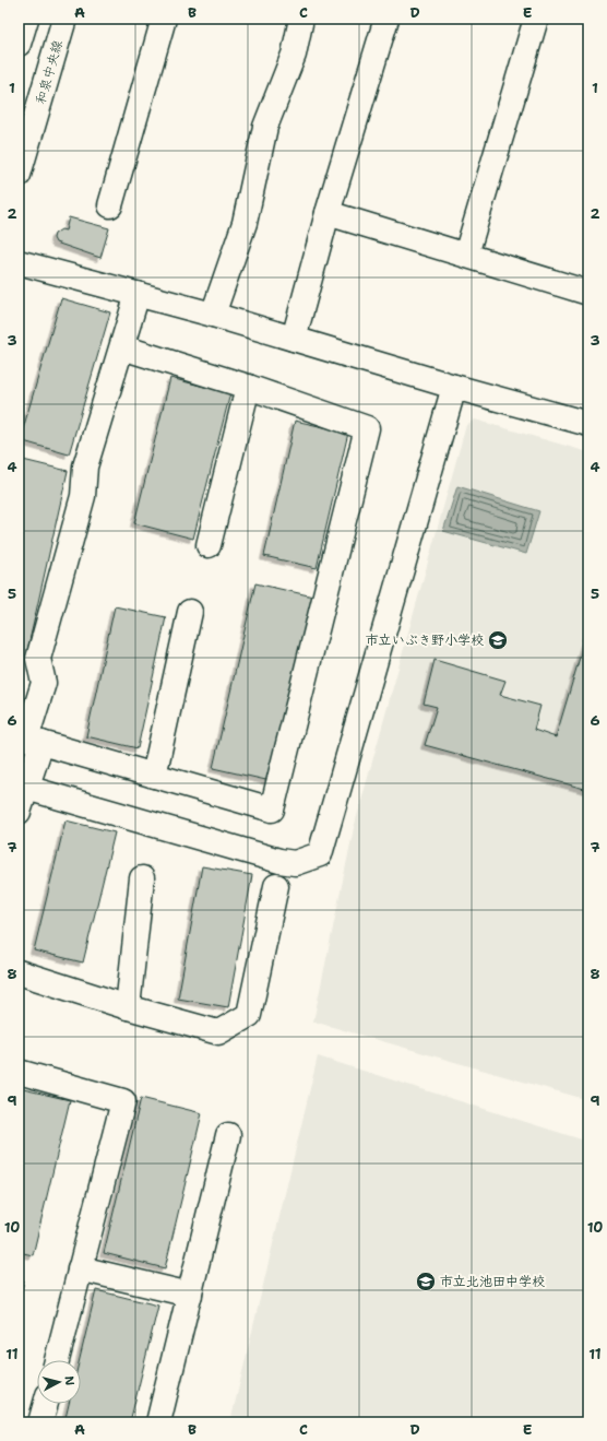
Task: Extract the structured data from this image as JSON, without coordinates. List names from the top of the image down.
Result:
{
  "streets": {
    "street": ["和泉中央線"]
  },
  "places": {
    "school or university": ["市立いぶき野小学校", "市立北池田中学校"]
  },
  "north": "right",
  "grid": {
    "columns": [
      "A",
      "B",
      "C",
      "D",
      "E"
    ],
    "rows": [
      "1",
      "2",
      "3",
      "4",
      "5",
      "6",
      "7",
      "8",
      "9",
      "10",
      "11"
    ]
  }
}
